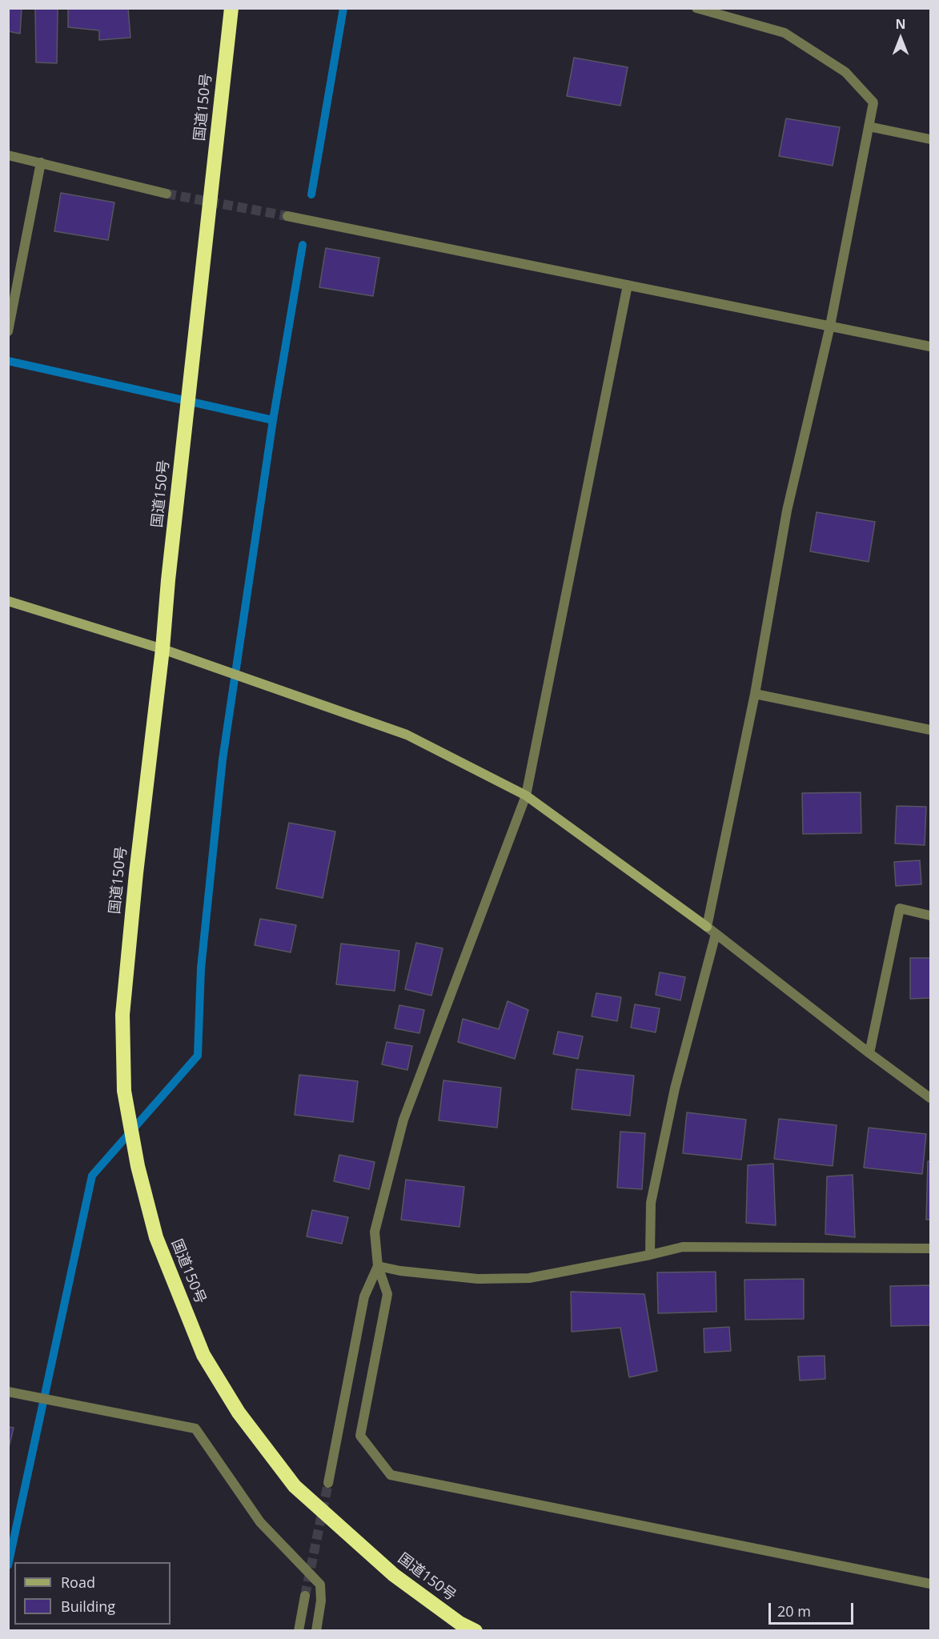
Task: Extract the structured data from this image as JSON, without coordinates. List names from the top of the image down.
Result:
{
  "streets": {
    "highway": ["国道150号"]
  },
  "legend": ["Road", "Building"],
  "scale_bar": "20 m",
  "north": "top"
}
